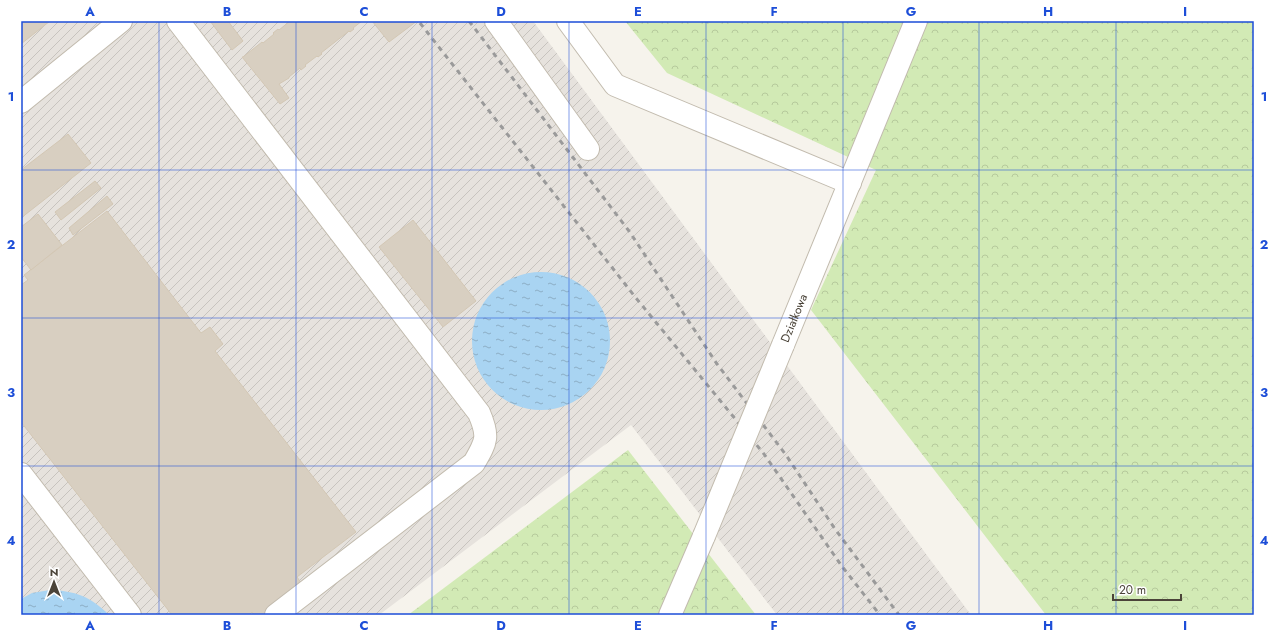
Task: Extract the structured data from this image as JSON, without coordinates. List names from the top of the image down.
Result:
{
  "streets": {
    "street": ["Działkowa"]
  },
  "scale_bar": "20 m",
  "north": "top",
  "grid": {
    "columns": [
      "A",
      "B",
      "C",
      "D",
      "E",
      "F",
      "G",
      "H",
      "I"
    ],
    "rows": [
      "1",
      "2",
      "3",
      "4"
    ]
  }
}
